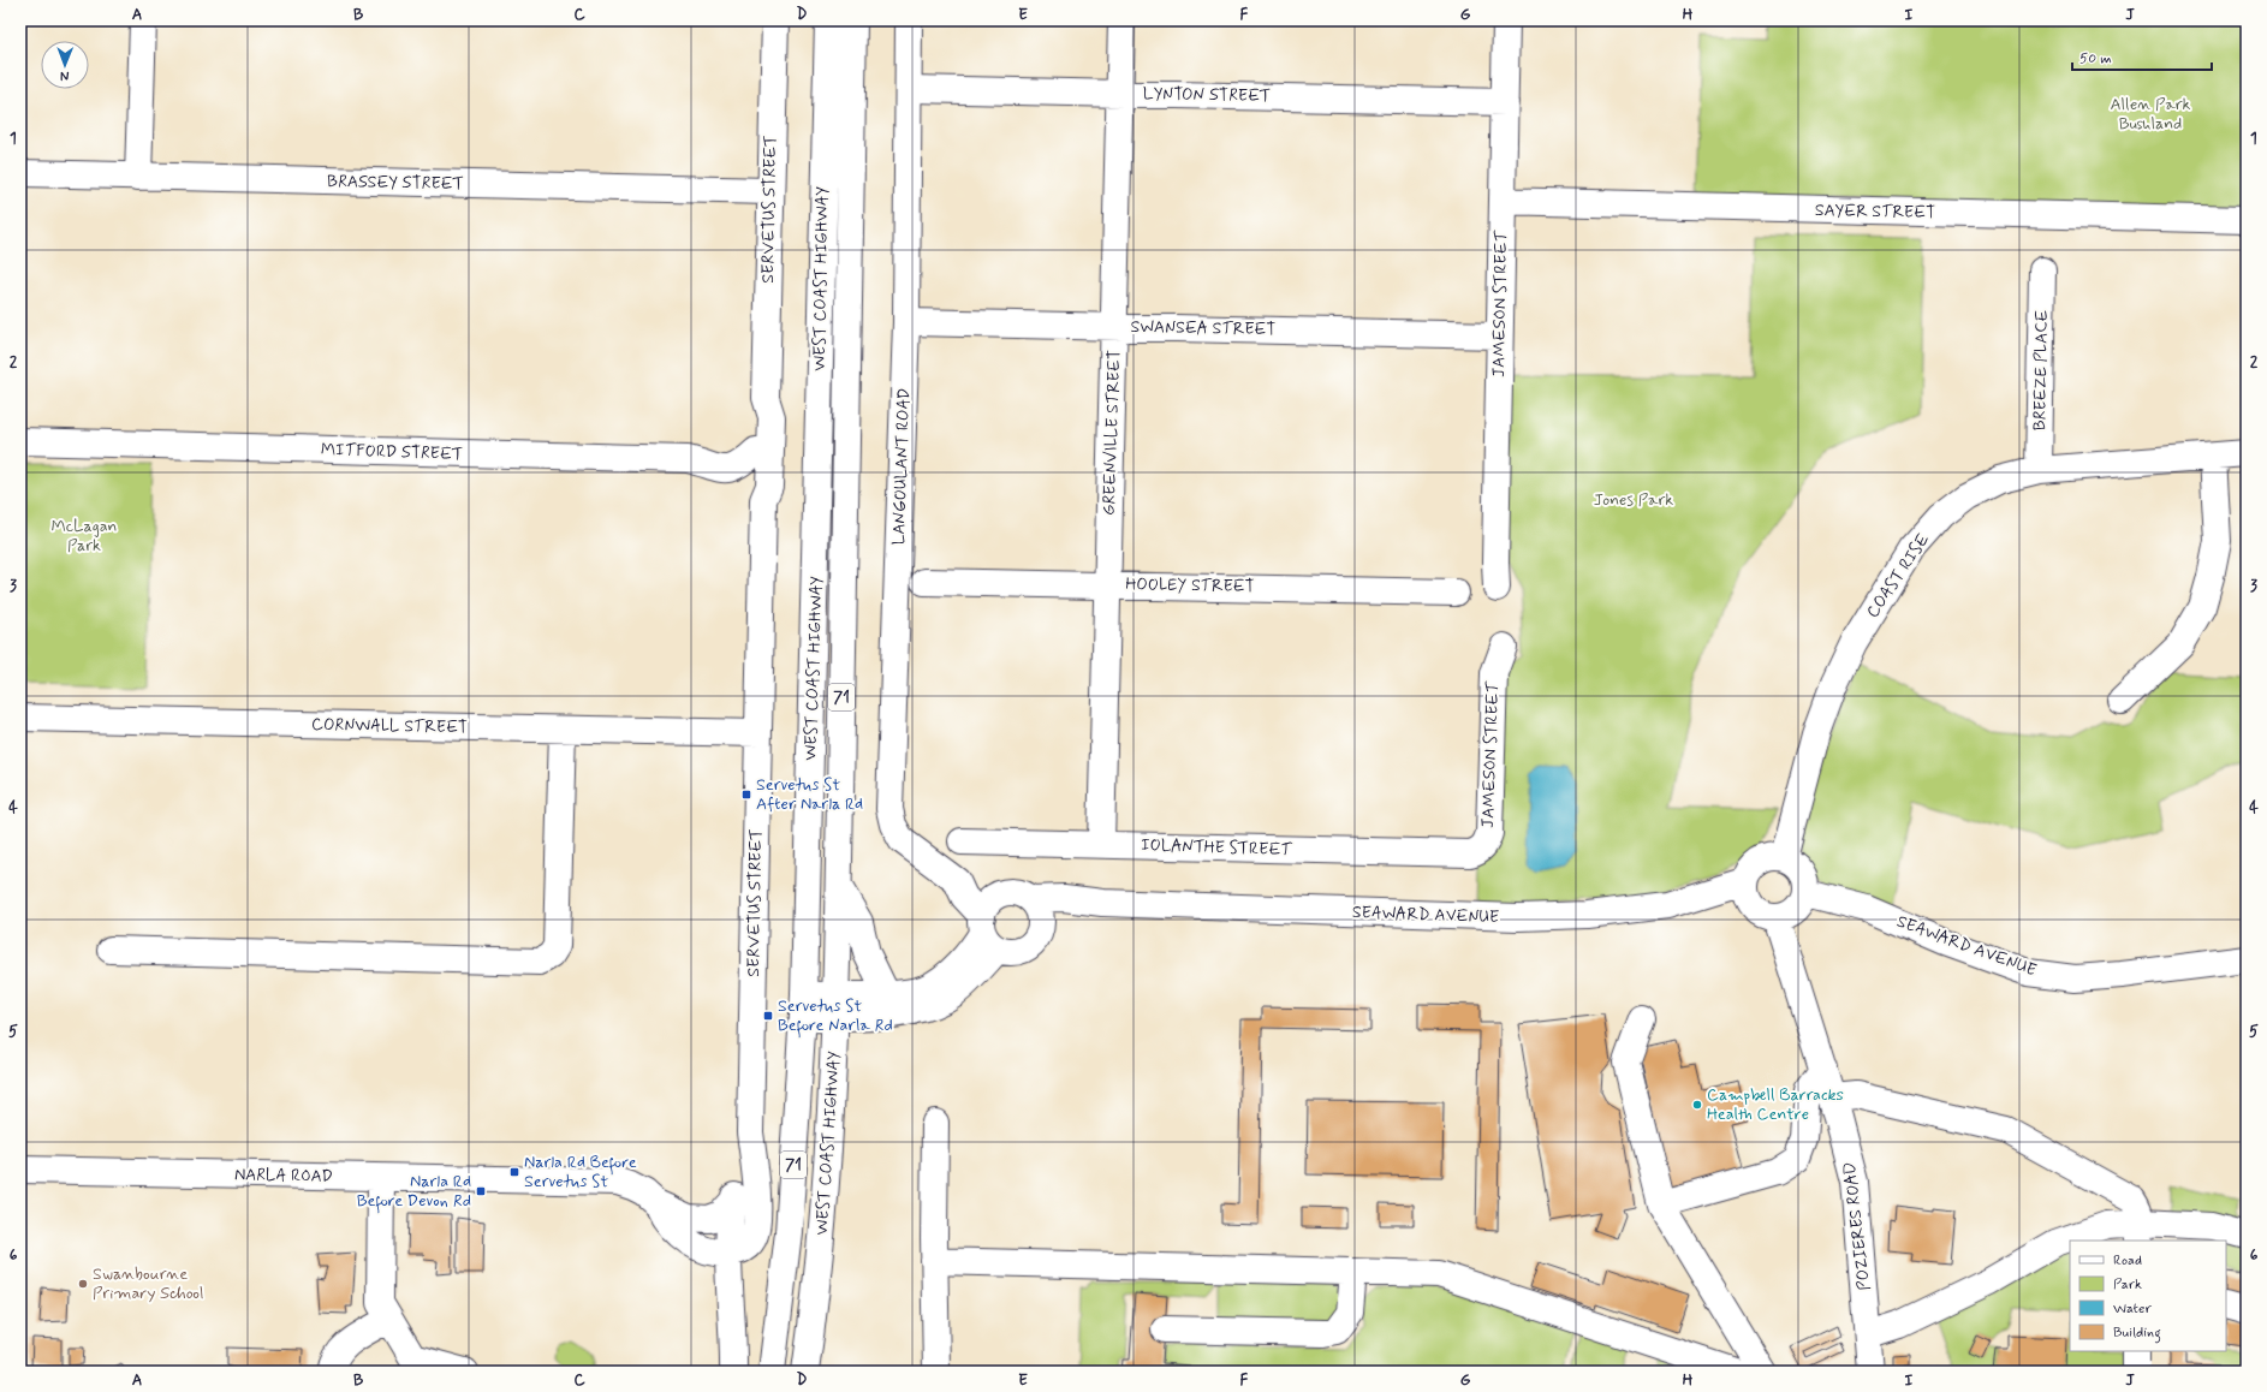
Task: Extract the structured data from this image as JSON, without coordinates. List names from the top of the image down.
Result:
{
  "streets": {
    "main road": [
      "LYNTON STREET",
      "BRASSEY STREET",
      "SERVETUS STREET",
      "SAYER STREET",
      "WEST COAST HIGHWAY",
      "JAMESON STREET",
      "SWANSEA STREET",
      "BREEZE PLACE",
      "GREENVILLE STREET",
      "MITFORD STREET",
      "LANGOULANT ROAD",
      "COAST RISE",
      "HOOLEY STREET",
      "71",
      "CORNWALL STREET",
      "IOLANTHE STREET",
      "SEAWARD AVENUE",
      "NARLA ROAD",
      "POZIERES ROAD"
    ]
  },
  "crossings": [
    ["LYNTON STREET", "JAMESON STREET"],
    ["LYNTON STREET", "GREENVILLE STREET"],
    ["LYNTON STREET", "LANGOULANT ROAD"],
    ["BRASSEY STREET", "SERVETUS STREET"],
    ["SERVETUS STREET", "MITFORD STREET"],
    ["SERVETUS STREET", "CORNWALL STREET"],
    ["SERVETUS STREET", "NARLA ROAD"],
    ["SAYER STREET", "JAMESON STREET"],
    ["JAMESON STREET", "SWANSEA STREET"],
    ["JAMESON STREET", "IOLANTHE STREET"],
    ["SWANSEA STREET", "GREENVILLE STREET"],
    ["SWANSEA STREET", "LANGOULANT ROAD"],
    ["BREEZE PLACE", "COAST RISE"],
    ["GREENVILLE STREET", "HOOLEY STREET"],
    ["GREENVILLE STREET", "IOLANTHE STREET"],
    ["LANGOULANT ROAD", "SEAWARD AVENUE"],
    ["COAST RISE", "SEAWARD AVENUE"],
    ["COAST RISE", "POZIERES ROAD"],
    ["SEAWARD AVENUE", "POZIERES ROAD"]
  ],
  "parks": ["Allen Park Bushland", "Jones Park", "McLagan Park"],
  "places": {
    "transit": [
      "Servetus St After Narla Rd",
      "Servetus St Before Narla Rd",
      "Narla Rd Before Servetus St",
      "Narla Rd Before Devon Rd"
    ],
    "other": ["Campbell Barracks Health Centre", "Swanbourne Primary School"]
  },
  "legend": [
    "Road",
    "Park",
    "Water",
    "Building"
  ],
  "scale_bar": "50 m",
  "north": "bottom",
  "grid": {
    "columns": [
      "A",
      "B",
      "C",
      "D",
      "E",
      "F",
      "G",
      "H",
      "I",
      "J"
    ],
    "rows": [
      "1",
      "2",
      "3",
      "4",
      "5",
      "6"
    ]
  }
}
